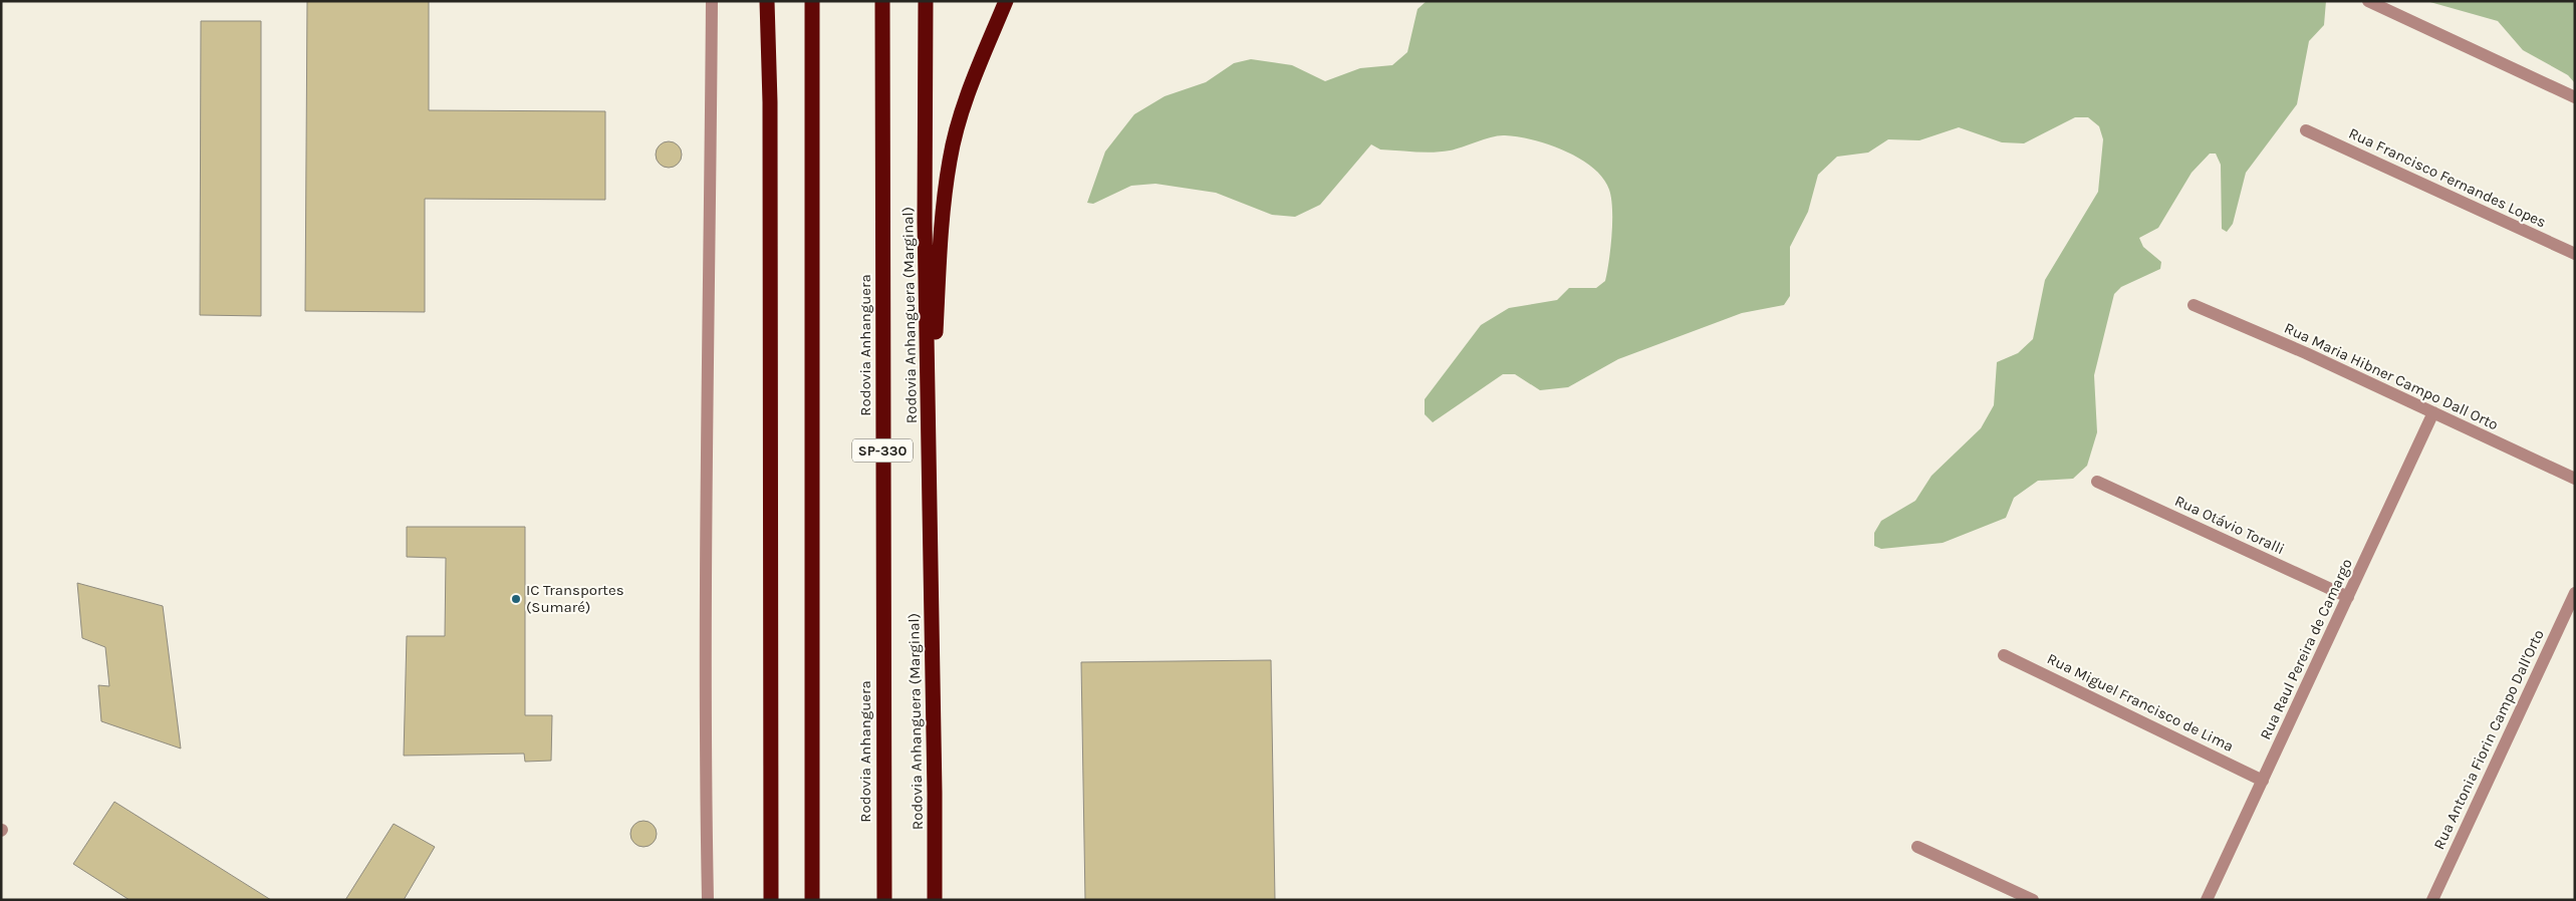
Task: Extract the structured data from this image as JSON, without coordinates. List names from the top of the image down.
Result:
{
  "streets": {
    "highway": ["Rodovia Anhanguera (Marginal)", "Rodovia Anhanguera", "SP-330"],
    "street": [
      "Rua Francisco Fernandes Lopes",
      "Rua Maria Hibner Campo Dall Orto",
      "Rua Otávio Toralli",
      "Rua Raul Pereira de Camargo",
      "Rua Miguel Francisco de Lima",
      "Rua Antonia Fiorin Campo Dall'Orto"
    ]
  },
  "crossings": [
    ["Rua Maria Hibner Campo Dall Orto", "Rua Raul Pereira de Camargo"],
    ["Rua Otávio Toralli", "Rua Raul Pereira de Camargo"],
    ["Rua Raul Pereira de Camargo", "Rua Miguel Francisco de Lima"]
  ],
  "places": ["IC Transportes (Sumaré)"]
}
